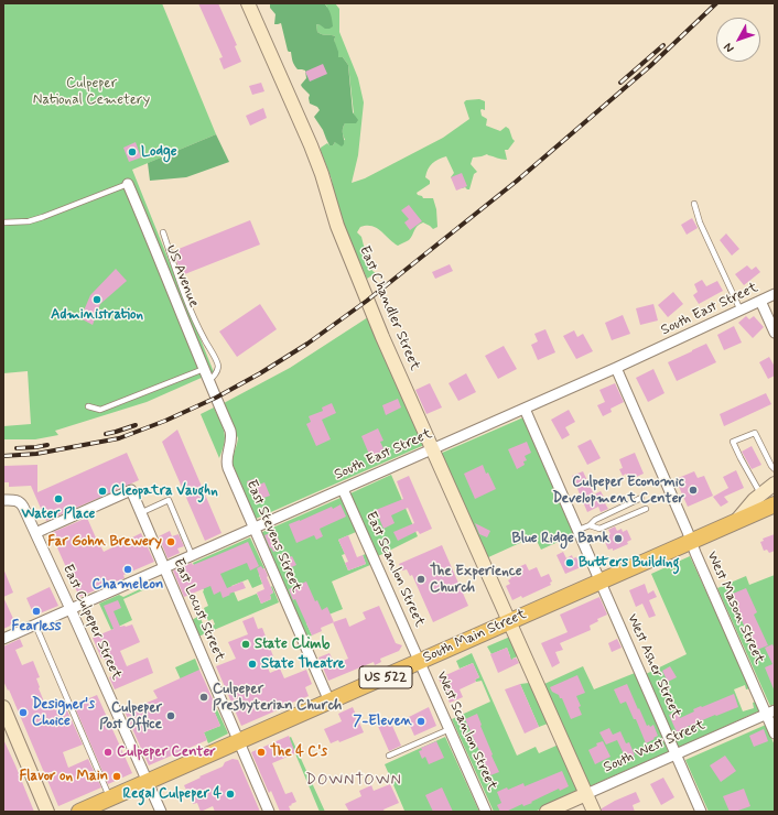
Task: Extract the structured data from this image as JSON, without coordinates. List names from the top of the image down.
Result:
{
  "streets": {
    "main road": ["South Main Street", "US 522"],
    "street": [
      "US Avenue",
      "East Chandler Street",
      "South East Street",
      "East Stevens Street",
      "East Scanlon Street",
      "West Mason Street",
      "East Locust Street",
      "East Culpeper Street",
      "West Asher Street",
      "West Scanlon Street",
      "South West Street"
    ]
  },
  "crossings": [
    ["US Avenue", "East Stevens Street"],
    ["East Chandler Street", "South East Street"],
    ["East Chandler Street", "South Main Street"],
    ["East Chandler Street", "South West Street"],
    ["South East Street", "East Stevens Street"],
    ["South East Street", "East Scanlon Street"],
    ["South East Street", "West Mason Street"],
    ["South East Street", "East Locust Street"],
    ["South East Street", "East Culpeper Street"],
    ["South East Street", "West Asher Street"],
    ["East Stevens Street", "South Main Street"],
    ["East Scanlon Street", "South Main Street"],
    ["East Scanlon Street", "West Scanlon Street"],
    ["West Mason Street", "South Main Street"],
    ["West Mason Street", "South West Street"],
    ["East Locust Street", "East Culpeper Street"],
    ["East Locust Street", "South Main Street"],
    ["East Culpeper Street", "South Main Street"],
    ["South Main Street", "West Asher Street"],
    ["South Main Street", "West Scanlon Street"],
    ["West Asher Street", "South West Street"]
  ],
  "districts": ["DOWNTOWN"],
  "parks": ["Culpeper National Cemetery"],
  "places": [
    "Lodge",
    "Administration",
    "Culpeper Economic Development Center",
    "Cleopatra Vaughn",
    "Water Place",
    "Blue Ridge Bank",
    "Far Gohn Brewery",
    "Butters Building",
    "Chameleon",
    "The Experience Church",
    "Fearless",
    "State Climb",
    "State Theatre",
    "Culpeper Presbyterian Church",
    "Designer's Choice",
    "Culpeper Post Office",
    "7-Eleven",
    "Culpeper Center",
    "The 4 C's",
    "Flavor on Main",
    "Regal Culpeper 4"
  ],
  "north": "bottom left"
}
